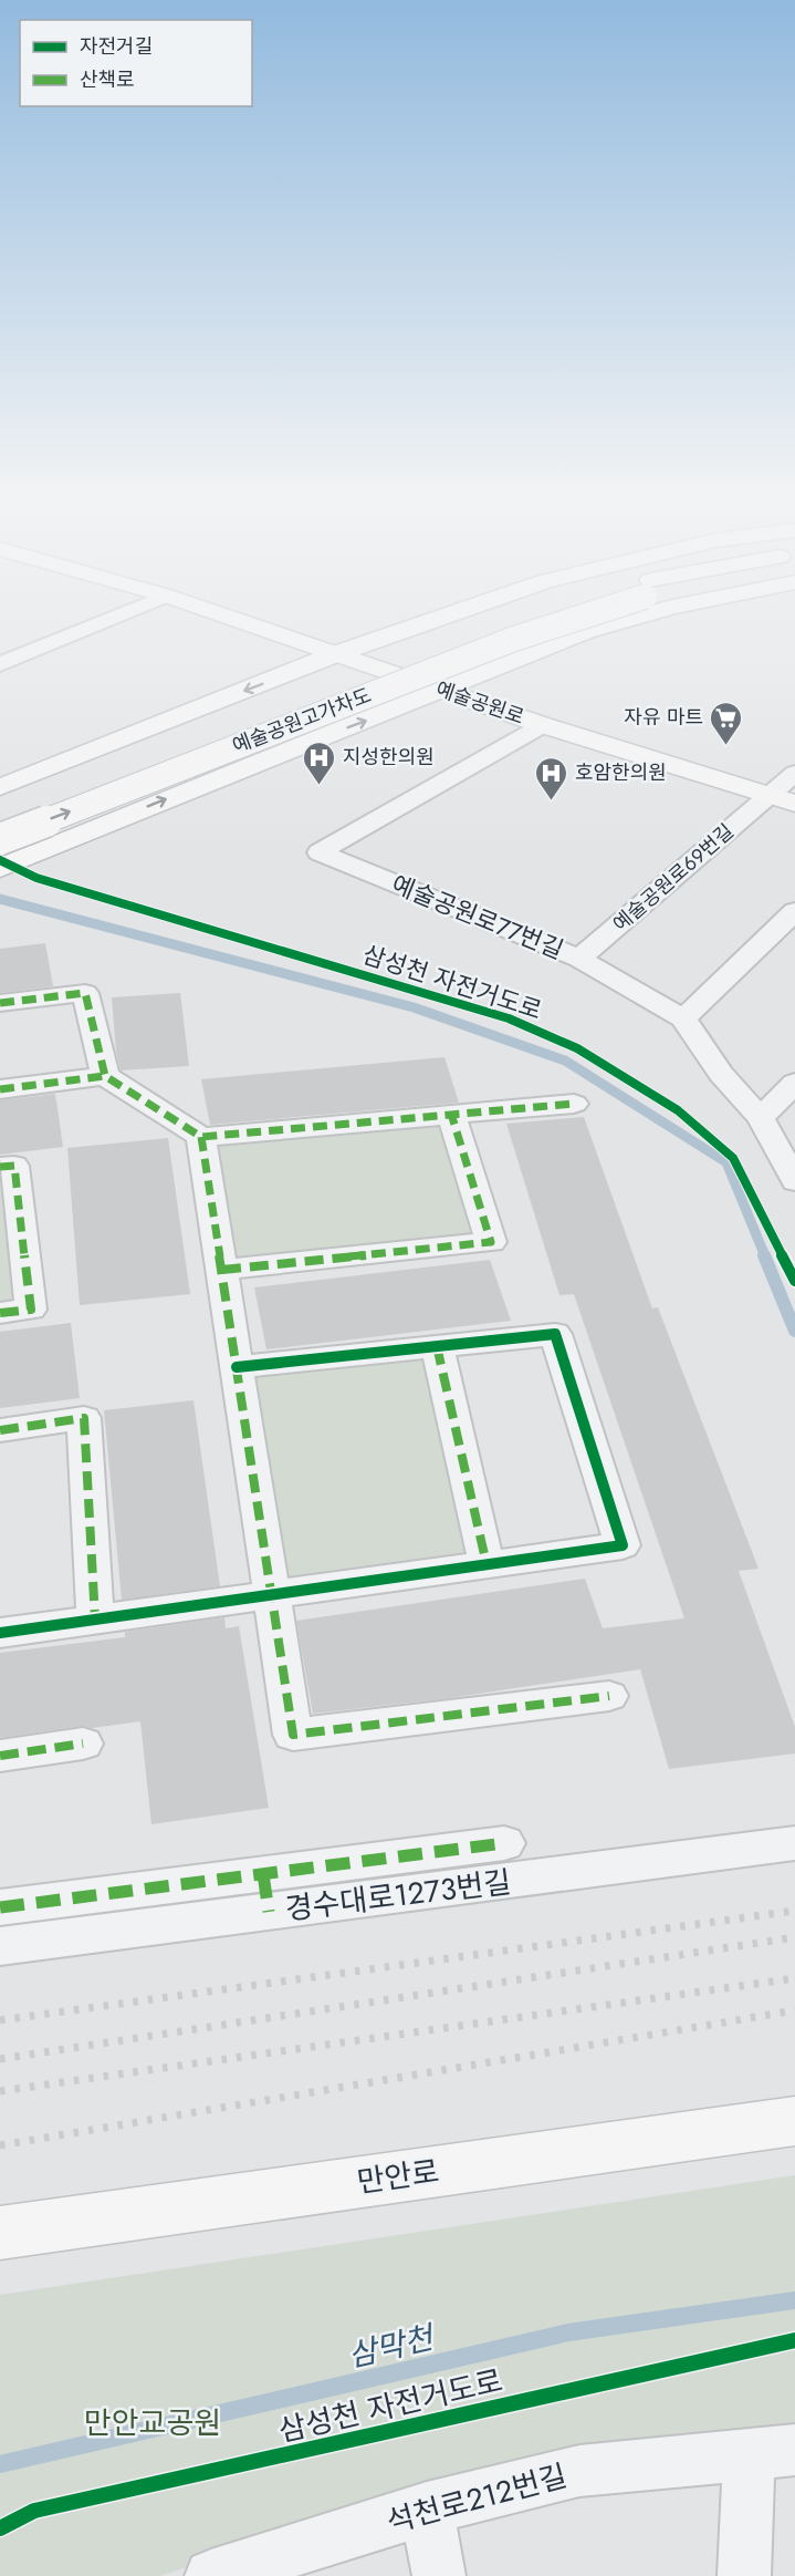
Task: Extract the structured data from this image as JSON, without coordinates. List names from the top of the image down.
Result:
{
  "streets": {
    "main road": ["예술공원로", "예술공원고가차도", "만안로"],
    "street": [
      "예술공원로69번길",
      "예술공원로77번길",
      "경수대로1273번길",
      "석천로212번길"
    ],
    "cycle path": ["삼성천 자전거도로"]
  },
  "crossings": [
    ["예술공원로", "예술공원로69번길"],
    ["예술공원로", "예술공원로77번길"],
    ["예술공원로69번길", "예술공원로77번길"]
  ],
  "water": ["삼막천"],
  "parks": ["만안교공원"],
  "places": {
    "supermarket": ["자유 마트"],
    "hospital": ["지성한의원", "호암한의원"]
  },
  "legend": ["자전거길", "산책로"]
}
